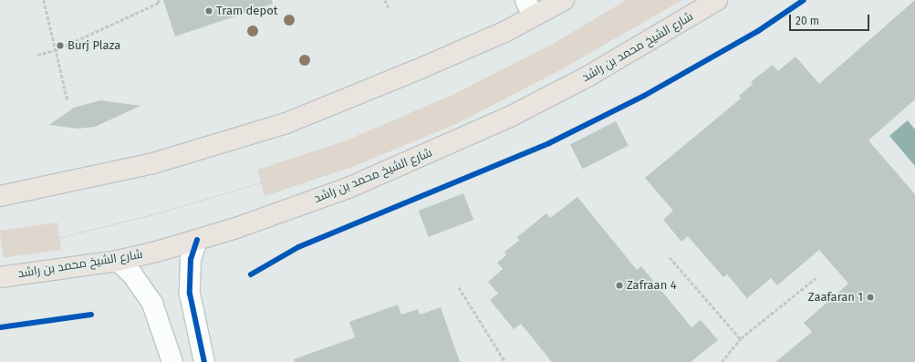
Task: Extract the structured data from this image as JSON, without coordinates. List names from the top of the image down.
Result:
{
  "streets": {
    "main road": ["شارع الشيخ محمد بن راشد"]
  },
  "places": [
    "Tram depot",
    "Burj Plaza",
    "Zafraan 4",
    "Zaafaran 1"
  ],
  "scale_bar": "20 m"
}
